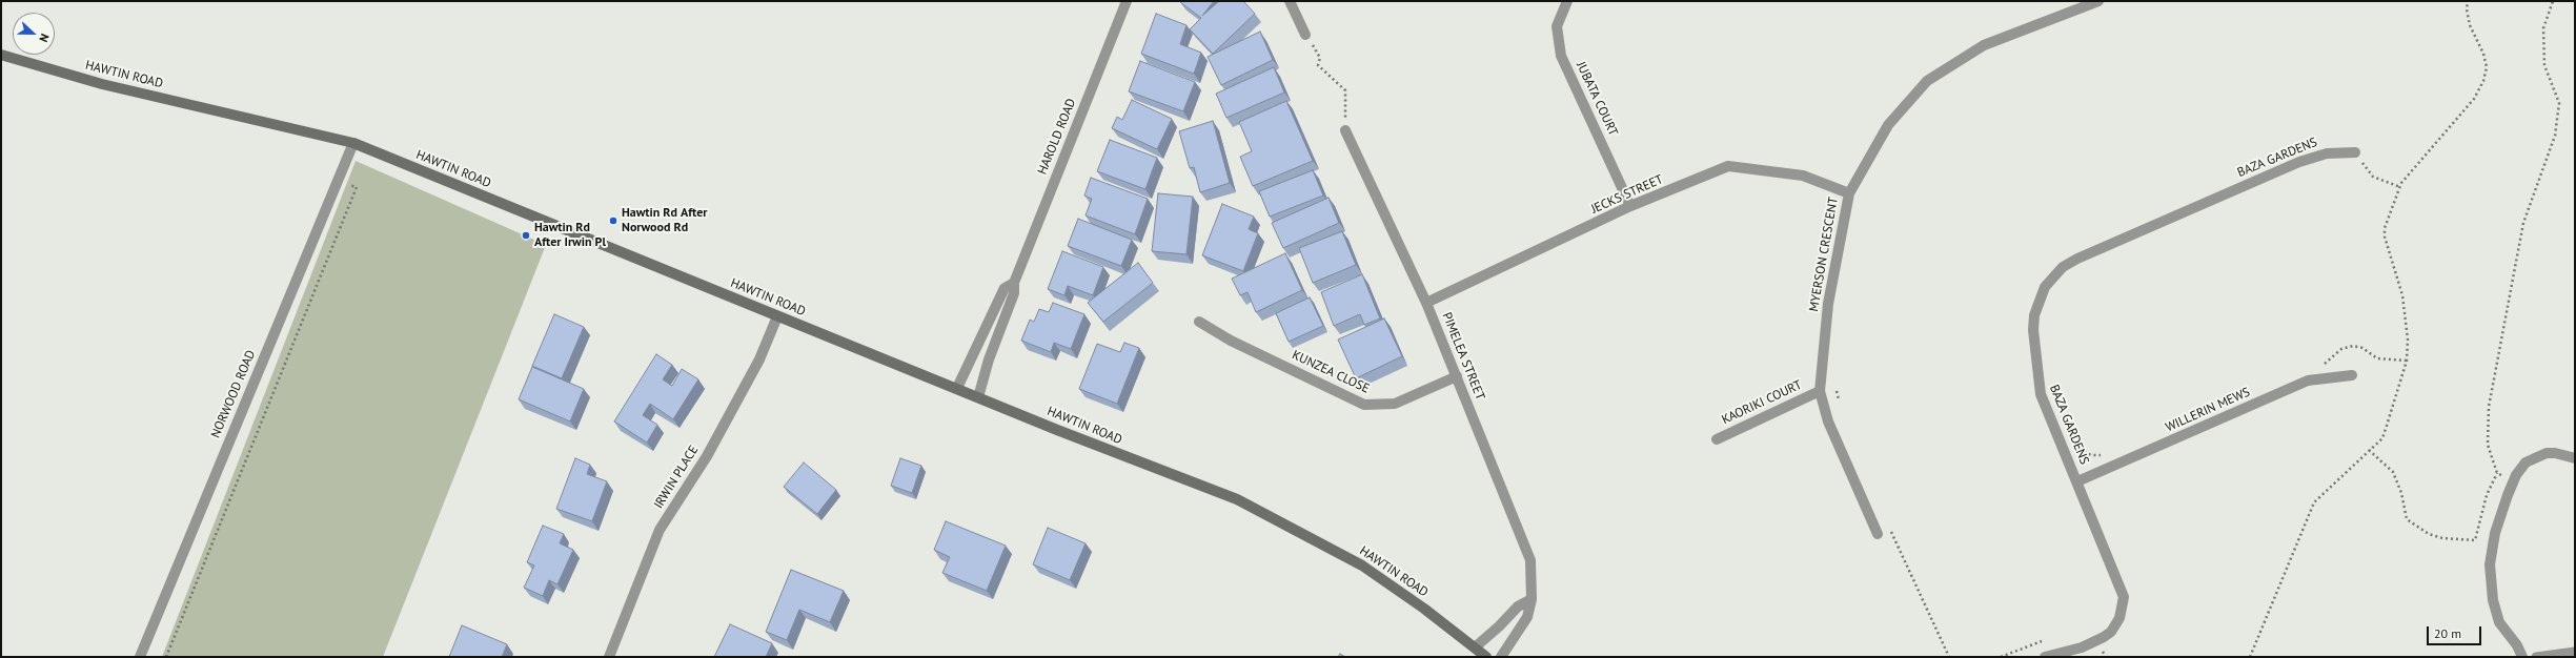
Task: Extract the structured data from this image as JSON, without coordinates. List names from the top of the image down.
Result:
{
  "streets": {
    "main road": ["HAWTIN ROAD"],
    "street": [
      "JUBATA COURT",
      "HAROLD ROAD",
      "BAZA GARDENS",
      "JECKS STREET",
      "MYERSON CRESCENT",
      "PIMELEA STREET",
      "KUNZEA CLOSE",
      "NORWOOD ROAD",
      "KAORIKI COURT",
      "WILLERIN MEWS",
      "IRWIN PLACE"
    ]
  },
  "crossings": [
    ["HAWTIN ROAD", "HAROLD ROAD"],
    ["HAWTIN ROAD", "NORWOOD ROAD"],
    ["HAWTIN ROAD", "IRWIN PLACE"],
    ["JUBATA COURT", "JECKS STREET"],
    ["BAZA GARDENS", "WILLERIN MEWS"],
    ["JECKS STREET", "MYERSON CRESCENT"],
    ["JECKS STREET", "PIMELEA STREET"],
    ["MYERSON CRESCENT", "KAORIKI COURT"],
    ["PIMELEA STREET", "KUNZEA CLOSE"]
  ],
  "places": ["Hawtin Rd After Norwood Rd", "Hawtin Rd After Irwin Pl"],
  "scale_bar": "20 m",
  "north": "right"
}
